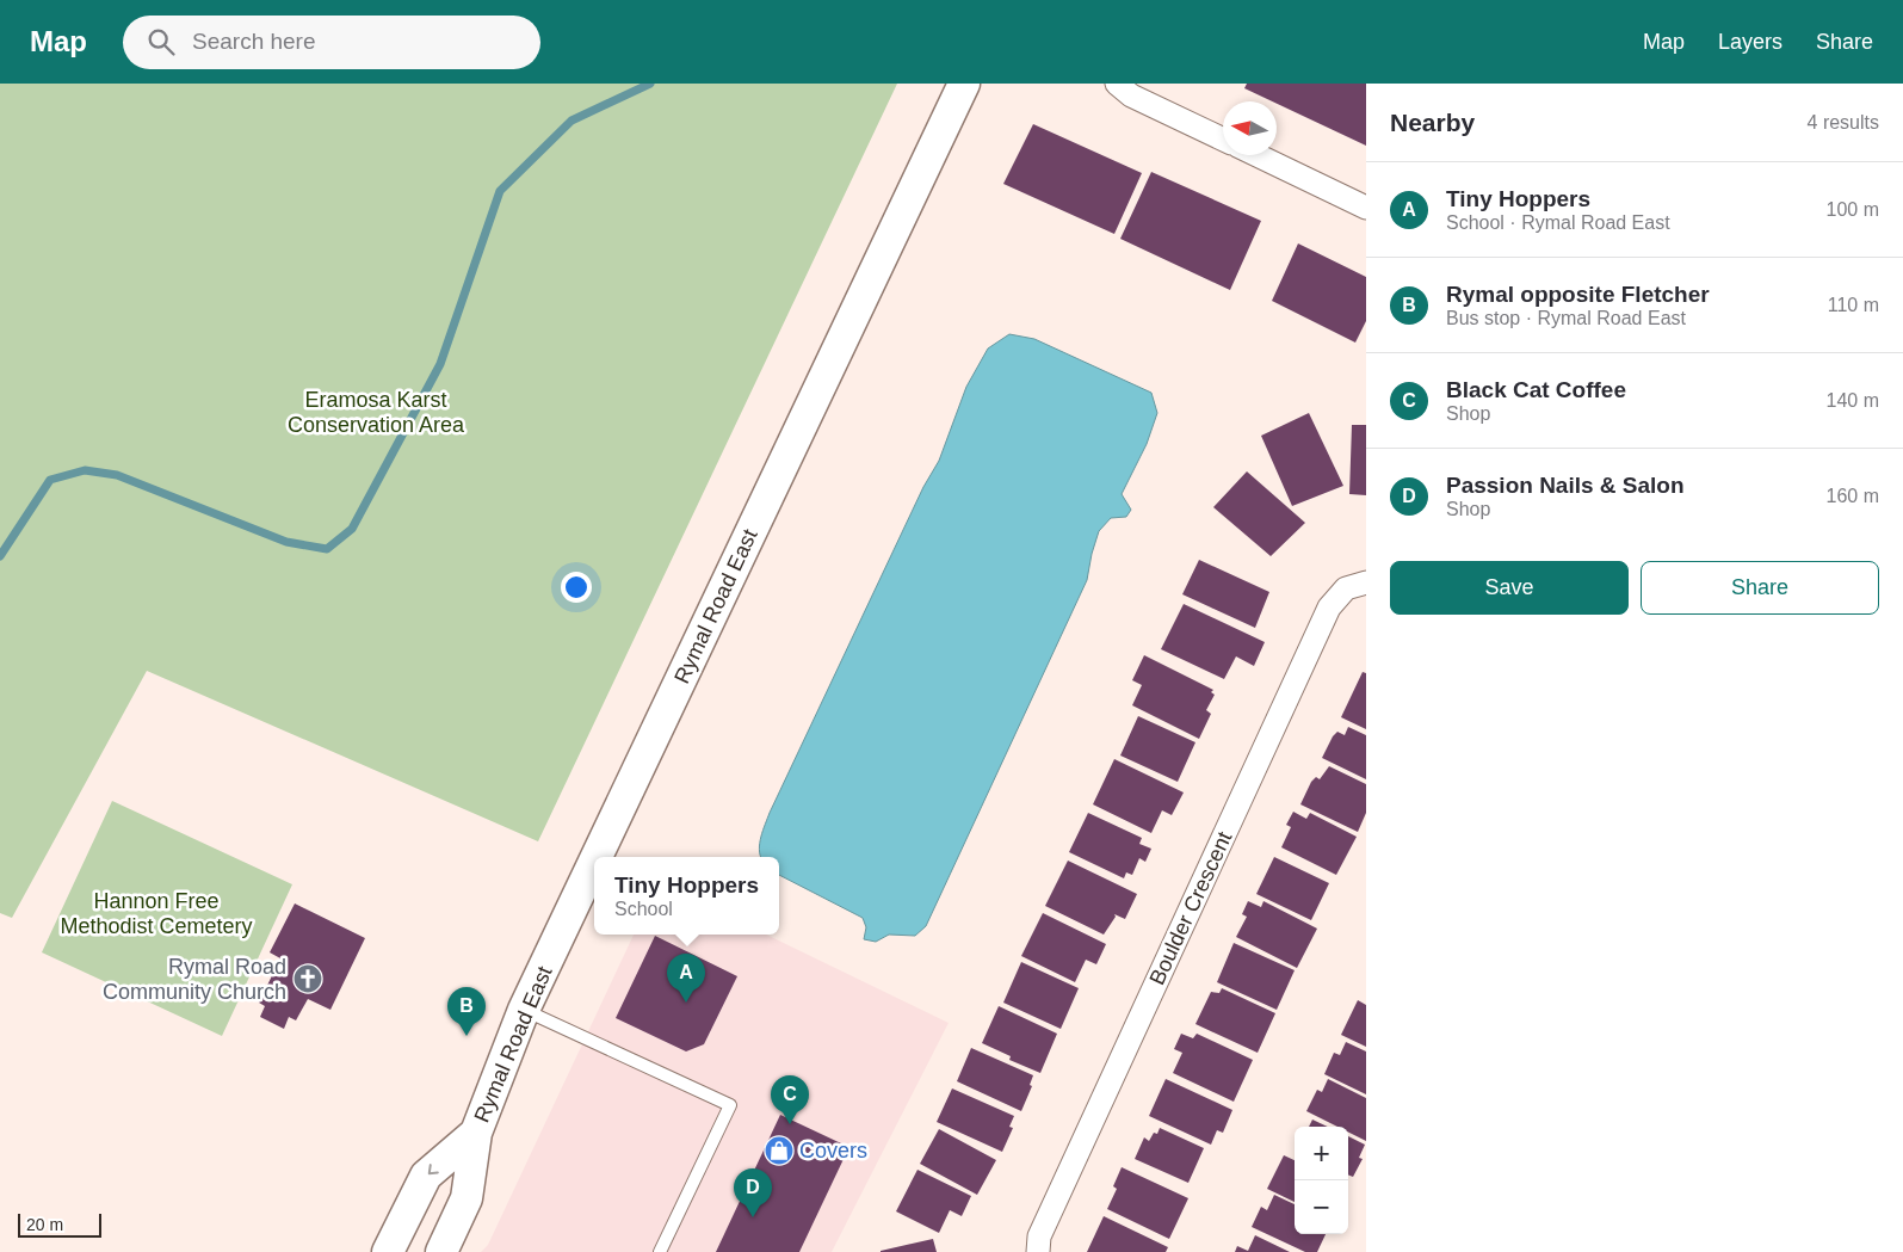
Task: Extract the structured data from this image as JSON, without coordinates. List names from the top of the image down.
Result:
{
  "streets": {
    "main road": ["Rymal Road East"],
    "street": ["Boulder Crescent"]
  },
  "parks": ["Eramosa Karst Conservation Area", "Hannon Free Methodist Cemetery"],
  "places": {
    "church": ["Rymal Road Community Church"],
    "shop": ["Covers"]
  },
  "scale_bar": "20 m",
  "north": "left",
  "page": {
    "header": "Map",
    "search": "Search here",
    "nav": ["Map", "Layers", "Share"],
    "heading": ["Nearby", "4 results"],
    "list": [
      {
        "mark": "A",
        "name": "Tiny Hoppers",
        "note": "School · Rymal Road East",
        "value": "100 m"
      },
      {
        "mark": "B",
        "name": "Rymal opposite Fletcher",
        "note": "Bus stop · Rymal Road East",
        "value": "110 m"
      },
      {
        "mark": "C",
        "name": "Black Cat Coffee",
        "note": "Shop",
        "value": "140 m"
      },
      {
        "mark": "D",
        "name": "Passion Nails & Salon",
        "note": "Shop",
        "value": "160 m"
      }
    ],
    "buttons": ["Save", "Share"],
    "popup": ["Tiny Hoppers", "School"],
    "pins": [
      "A",
      "B",
      "C",
      "D"
    ],
    "map_buttons": ["+", "−"],
    "scale": "20 m"
  }
}
